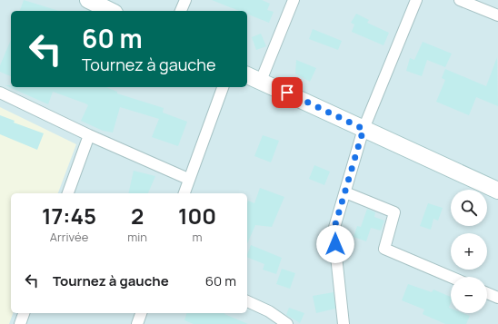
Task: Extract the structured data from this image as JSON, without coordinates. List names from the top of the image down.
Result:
{
  "page": {
    "turn": ["60 m", "Tournez à gauche"],
    "map_buttons": ["+", "−"],
    "eta": [
      "17:45",
      "Arrivée",
      "2",
      "min",
      "100",
      "m"
    ],
    "list": [
      {
        "name": "Tournez à gauche",
        "value": "60 m"
      }
    ]
  }
}
